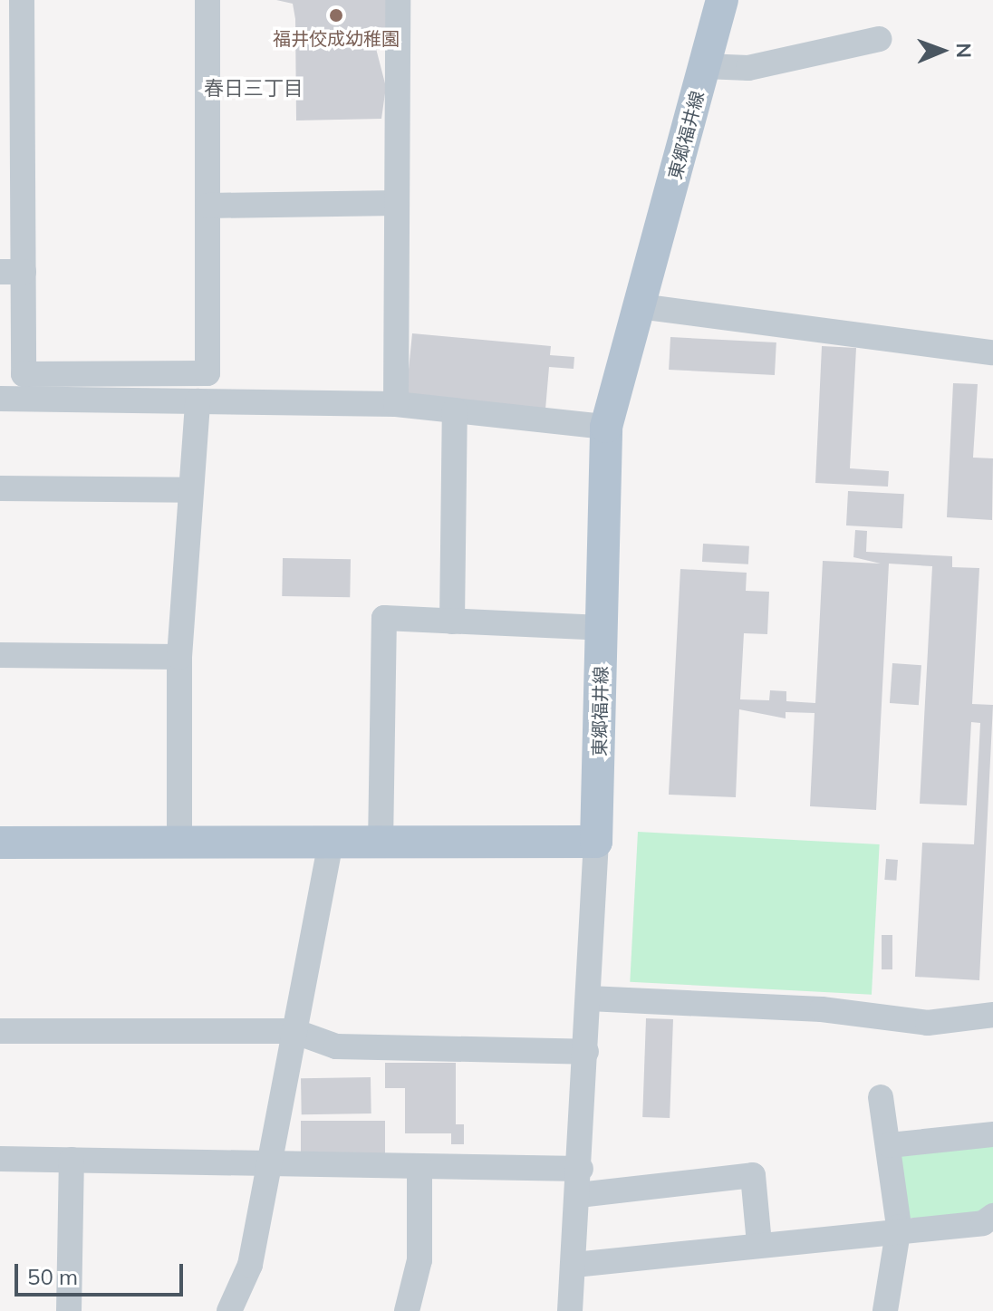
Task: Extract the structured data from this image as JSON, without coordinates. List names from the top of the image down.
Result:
{
  "streets": {
    "main road": ["東郷福井線"]
  },
  "districts": ["春日三丁目"],
  "places": ["福井佼成幼稚園"],
  "scale_bar": "50 m",
  "north": "right"
}
